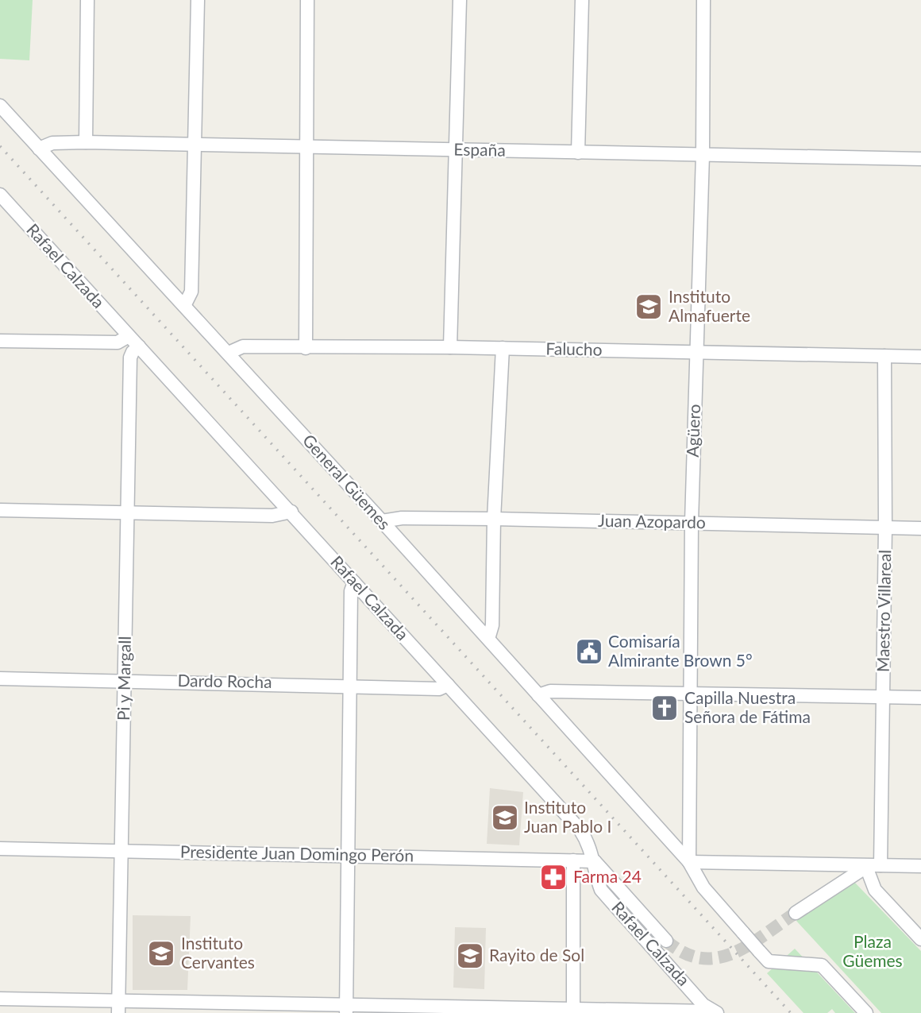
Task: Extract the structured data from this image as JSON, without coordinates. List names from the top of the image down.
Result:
{
  "streets": {
    "street": [
      "España",
      "Rafael Calzada",
      "Falucho",
      "Agüero",
      "General Güemes",
      "Juan Azopardo",
      "Maestro Villareal",
      "Pi y Margall",
      "Dardo Rocha",
      "Presidente Juan Domingo Perón"
    ]
  },
  "crossings": [
    ["España", "Agüero"],
    ["España", "General Güemes"],
    ["Rafael Calzada", "Pi y Margall"],
    ["Rafael Calzada", "Dardo Rocha"],
    ["Rafael Calzada", "Presidente Juan Domingo Perón"],
    ["Falucho", "Agüero"],
    ["Falucho", "General Güemes"],
    ["Falucho", "Maestro Villareal"],
    ["Agüero", "General Güemes"],
    ["Agüero", "Juan Azopardo"],
    ["General Güemes", "Juan Azopardo"],
    ["Juan Azopardo", "Maestro Villareal"],
    ["Pi y Margall", "Dardo Rocha"],
    ["Pi y Margall", "Presidente Juan Domingo Perón"]
  ],
  "parks": ["Plaza Güemes"],
  "places": {
    "school or university": [
      "Instituto Almafuerte",
      "Instituto Juan Pablo I",
      "Instituto Cervantes",
      "Rayito de Sol"
    ],
    "public building": ["Comisaría Almirante Brown 5°"],
    "church": ["Capilla Nuestra Señora de Fátima"],
    "pharmacy": ["Farma 24"]
  }
}
